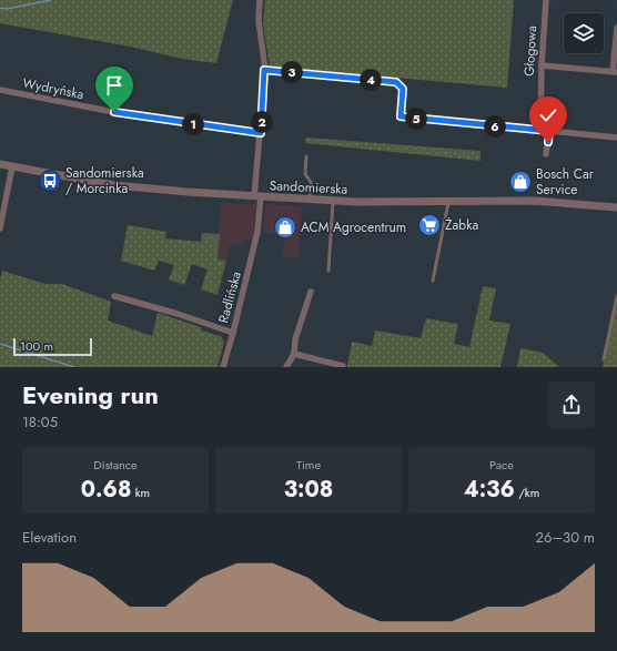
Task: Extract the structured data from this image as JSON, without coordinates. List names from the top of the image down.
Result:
{
  "streets": {
    "street": [
      "Głogowa",
      "Wydryńska",
      "Sandomierska",
      "Radlińska"
    ]
  },
  "crossings": [
    ["Wydryńska", "Radlińska"],
    ["Sandomierska", "Radlińska"]
  ],
  "places": {
    "bus stop": ["Sandomierska / Morcinka"],
    "shop": ["Bosch Car Service", "ACM Agrocentrum"],
    "supermarket": ["Żabka"]
  },
  "scale_bar": "100 m",
  "page": {
    "pins": [
      "3",
      "4",
      "5",
      "2",
      "1",
      "6"
    ],
    "scale": "100 m",
    "heading": ["Evening run", "18:05"],
    "stats": [
      ["Distance", "0.68 km"],
      ["Time", "3:08"],
      ["Pace", "4:36 /km"]
    ],
    "chart": ["Elevation", "26–30 m"]
  }
}
